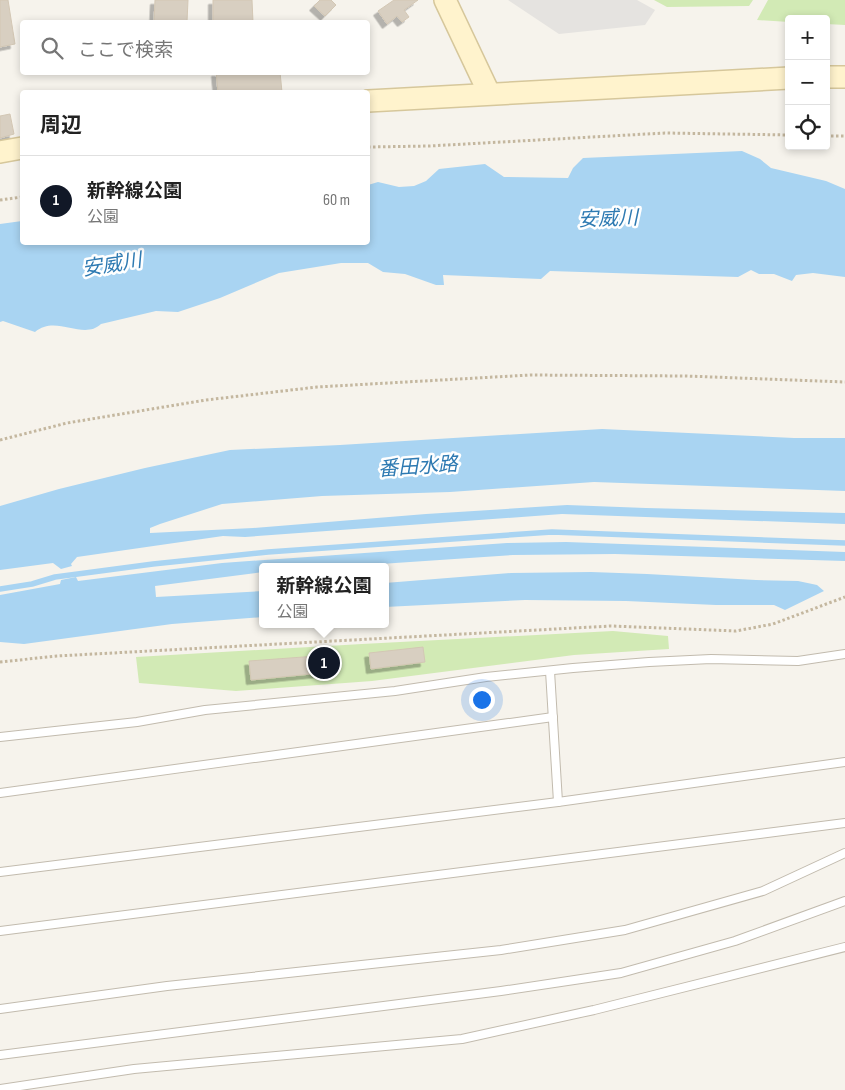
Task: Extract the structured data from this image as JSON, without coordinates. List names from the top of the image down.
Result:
{
  "water": ["安威川", "番田水路"],
  "page": {
    "map_buttons": ["+", "−"],
    "search": "ここで検索",
    "heading": "周辺",
    "list": [
      {
        "mark": "1",
        "name": "新幹線公園",
        "note": "公園",
        "value": "60 m"
      }
    ],
    "popup": ["新幹線公園", "公園"],
    "pins": "1"
  }
}
